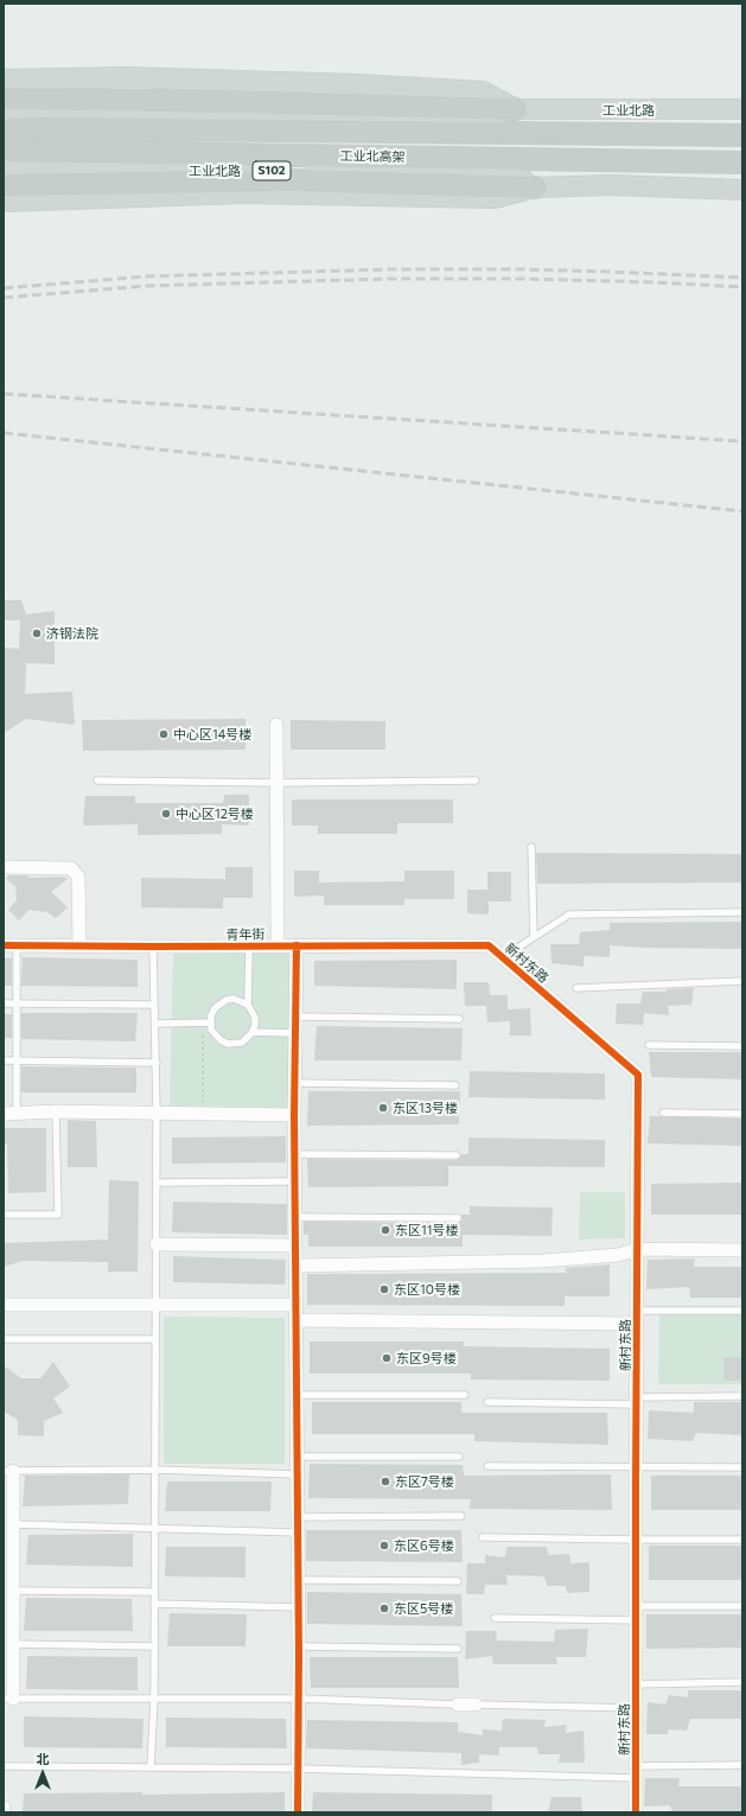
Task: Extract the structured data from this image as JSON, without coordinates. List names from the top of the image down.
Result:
{
  "streets": {
    "highway": ["工业北高架"],
    "main road": ["工业北路", "S102"],
    "street": ["青年街", "新村东路"]
  },
  "crossings": [
    ["青年街", "新村东路"]
  ],
  "places": [
    "济钢法院",
    "中心区14号楼",
    "中心区12号楼",
    "东区13号楼",
    "东区11号楼",
    "东区10号楼",
    "东区9号楼",
    "东区7号楼",
    "东区6号楼",
    "东区5号楼"
  ],
  "north": "top"
}
